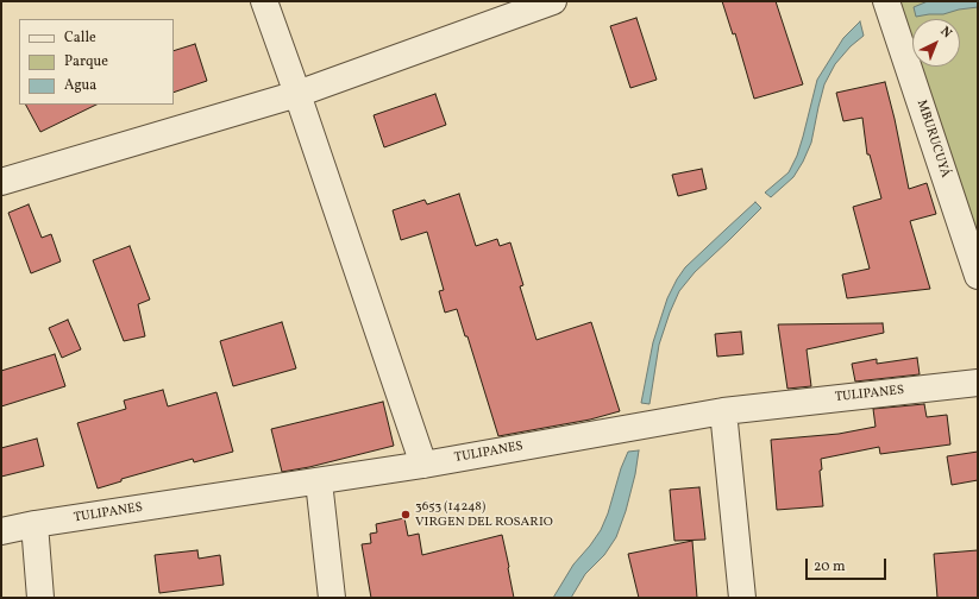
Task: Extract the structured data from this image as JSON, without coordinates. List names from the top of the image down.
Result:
{
  "streets": {
    "street": ["MBURUCUYÁ", "TULIPANES"]
  },
  "places": ["3653 (14248) VIRGEN DEL ROSARIO"],
  "legend": ["Calle", "Parque", "Agua"],
  "scale_bar": "20 m",
  "north": "top right"
}
